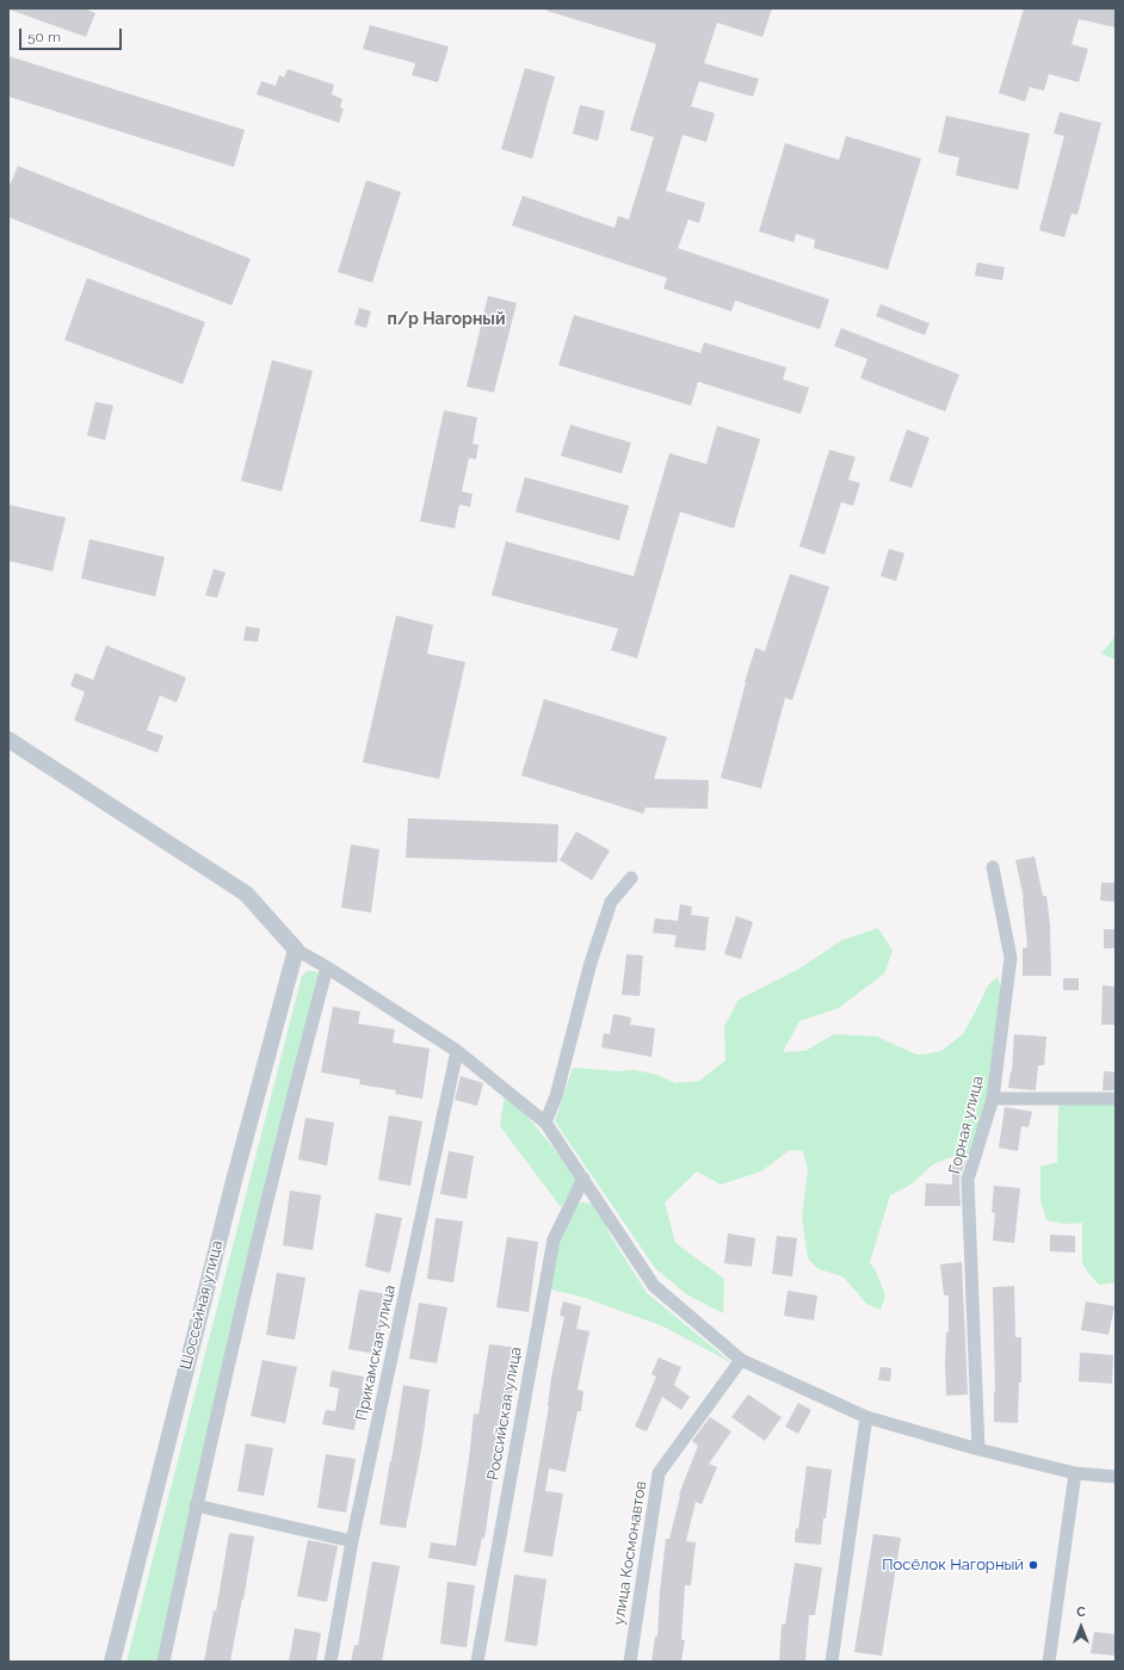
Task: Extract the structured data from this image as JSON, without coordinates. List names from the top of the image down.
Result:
{
  "streets": {
    "street": [
      "Горная улица",
      "Шоссейная улица",
      "Прикамская улица",
      "Российская улица",
      "улица Космонавтов"
    ]
  },
  "districts": ["п/р Нагорный"],
  "places": ["Посёлок Нагорный"],
  "scale_bar": "50 m",
  "north": "top"
}
